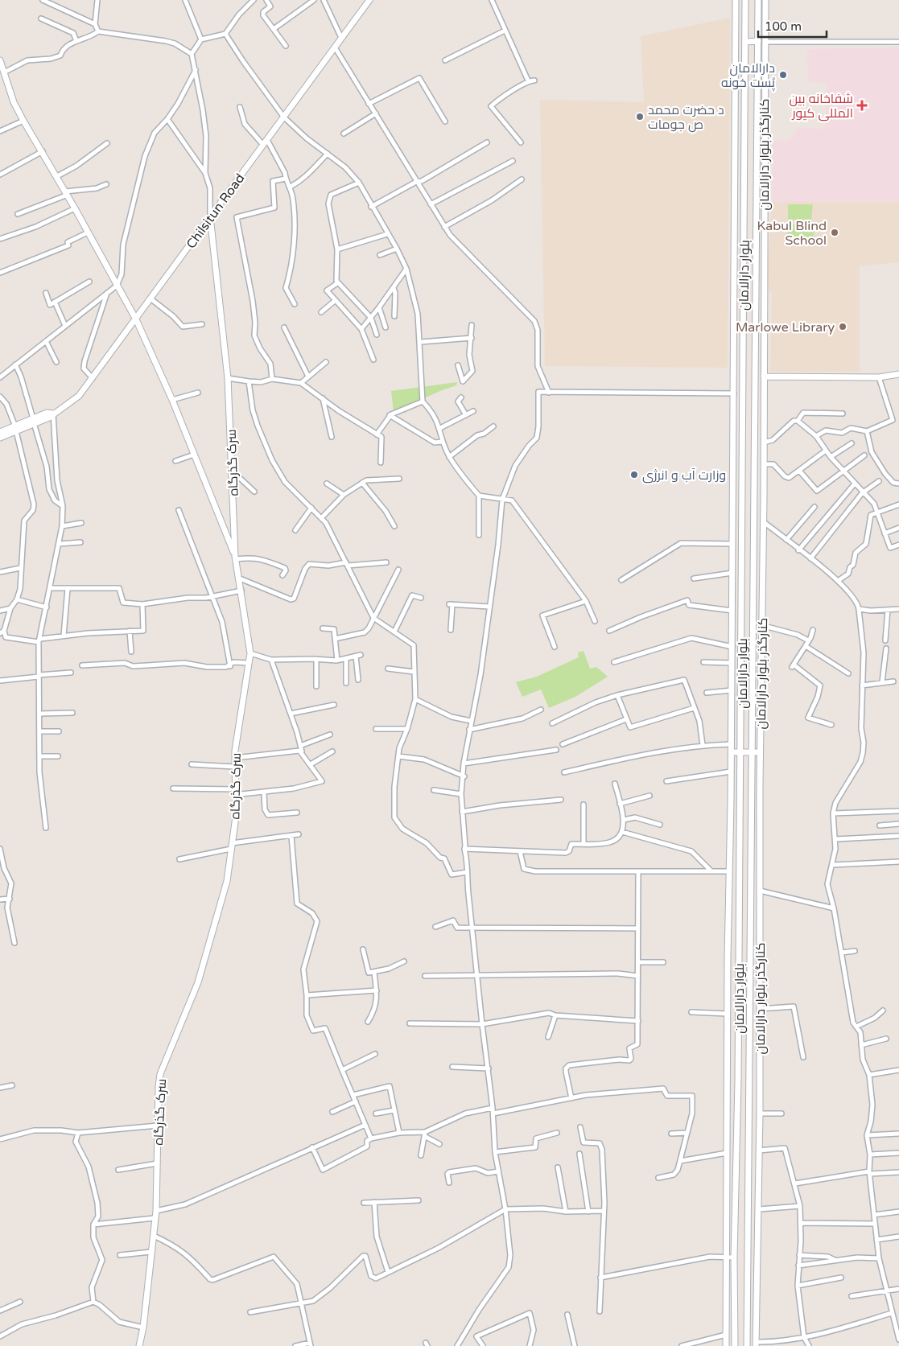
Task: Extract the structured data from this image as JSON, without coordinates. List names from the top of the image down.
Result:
{
  "streets": {
    "street": [
      "کنارگذر بلوار دارالامان",
      "Chilsitun Road",
      "بلوار دارالامان",
      "سرک گذرگاه"
    ]
  },
  "crossings": [
    ["Chilsitun Road", "سرک گذرگاه"]
  ],
  "places": {
    "other": [
      "دارالامان پُست خونه",
      "د حضرت محمد ص جومات",
      "Kabul Blind School",
      "Marlowe Library",
      "وزارت آب و انرژی"
    ],
    "health": ["شفاخانه بین المللی کیور"]
  },
  "scale_bar": "100 m"
}
